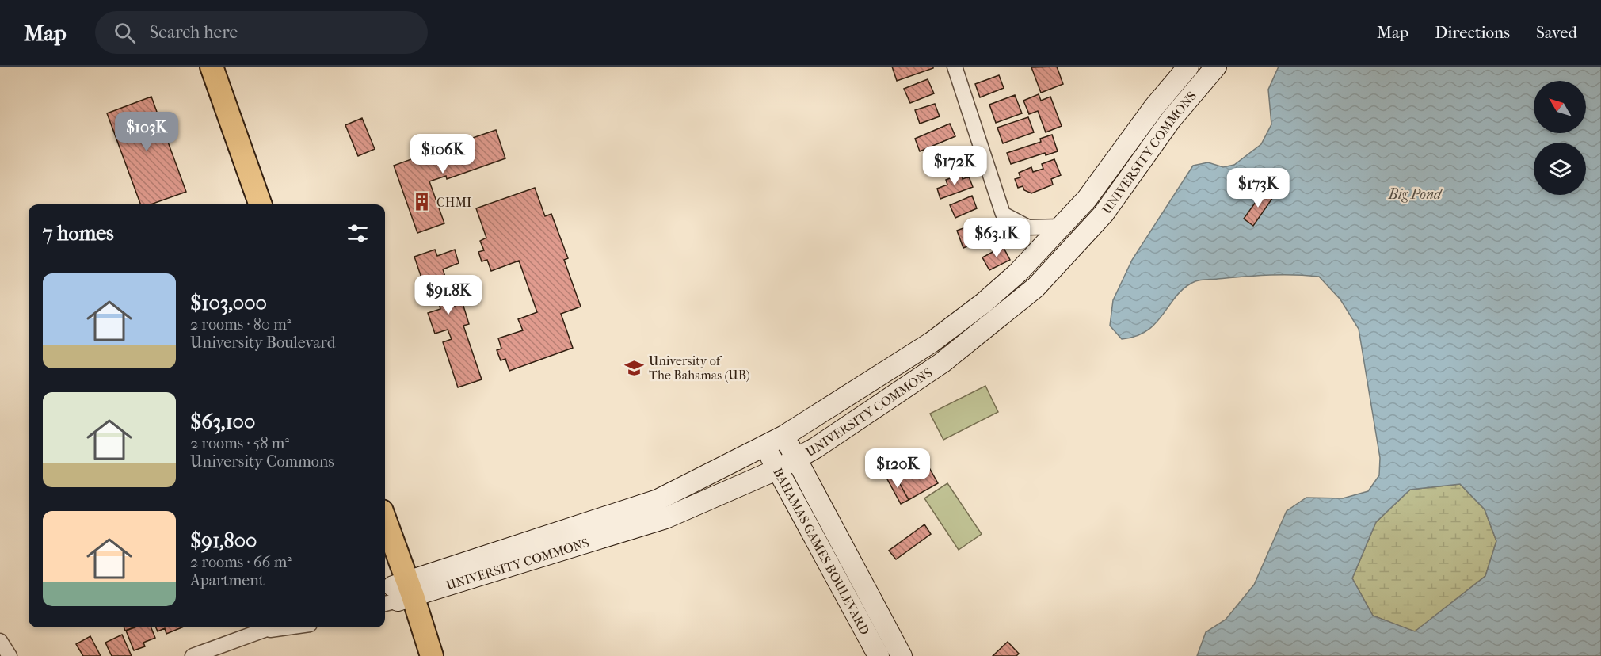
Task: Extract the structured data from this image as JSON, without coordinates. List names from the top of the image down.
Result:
{
  "streets": {
    "main road": ["UNIVERSITY COMMONS", "BAHAMAS GAMES BOULEVARD"]
  },
  "crossings": [
    ["UNIVERSITY COMMONS", "BAHAMAS GAMES BOULEVARD"]
  ],
  "water": ["Big Pond"],
  "places": {
    "building": ["CHMI"],
    "school or university": ["University of The Bahamas (UB)"]
  },
  "north": "top left",
  "page": {
    "header": "Map",
    "search": "Search here",
    "nav": ["Map", "Directions", "Saved"],
    "price": [
      "$103K",
      "$106K",
      "$172K",
      "$173K",
      "$63.1K",
      "$91.8K",
      "$120K"
    ],
    "heading": "7 homes",
    "list": [
      {
        "name": "$103,000",
        "note": "2 rooms · 80 m² · University Boulevard"
      },
      {
        "name": "$63,100",
        "note": "2 rooms · 58 m² · University Commons"
      },
      {
        "name": "$91,800",
        "note": "2 rooms · 66 m² · Apartment"
      }
    ]
  }
}
